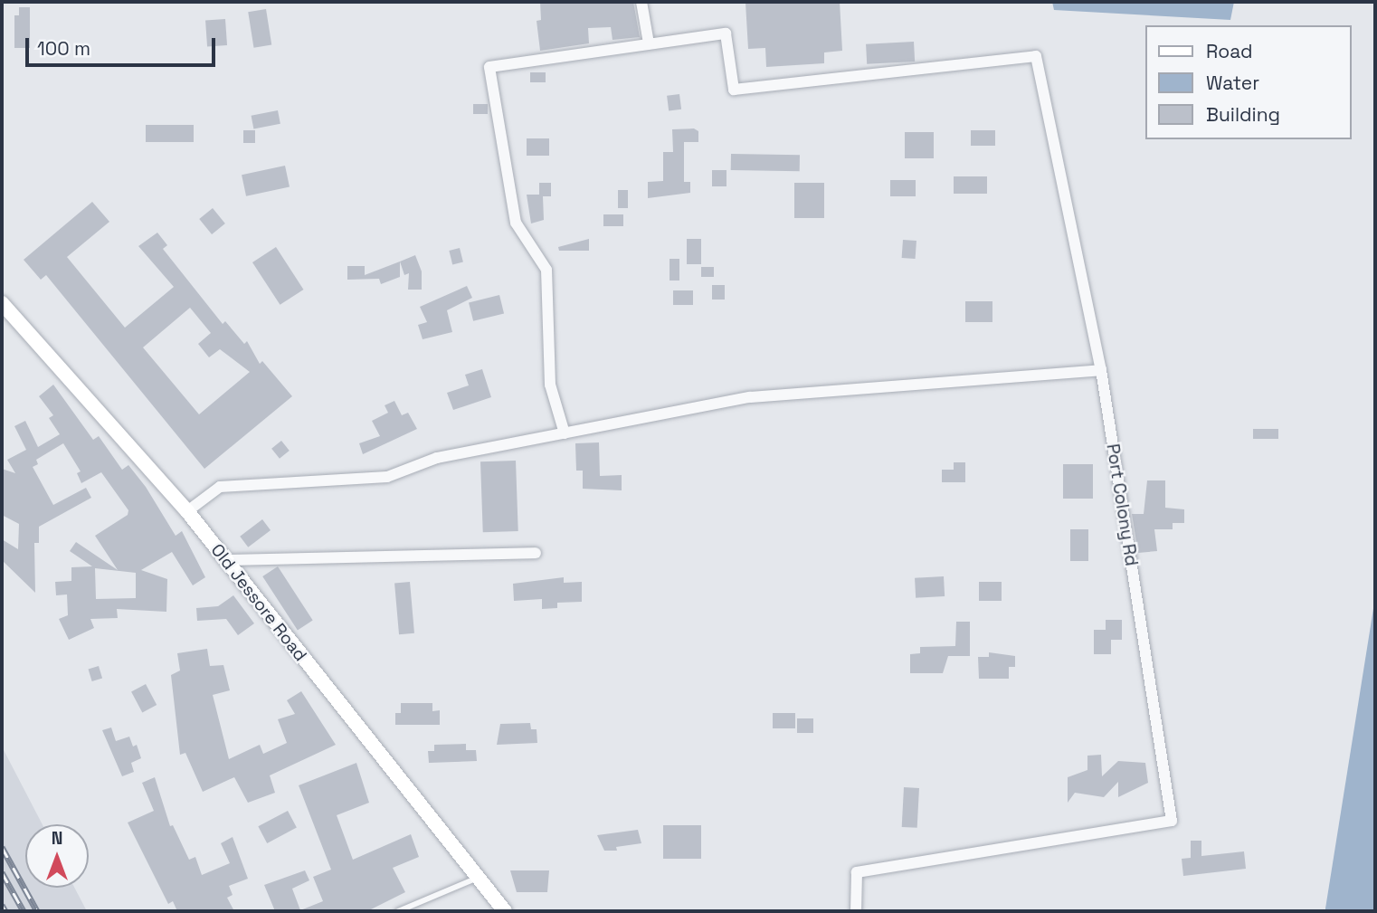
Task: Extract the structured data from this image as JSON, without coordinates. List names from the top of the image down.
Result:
{
  "streets": {
    "main road": ["Old Jessore Road"],
    "street": ["Port Colony Rd"]
  },
  "legend": ["Road", "Water", "Building"],
  "scale_bar": "100 m",
  "north": "top"
}
